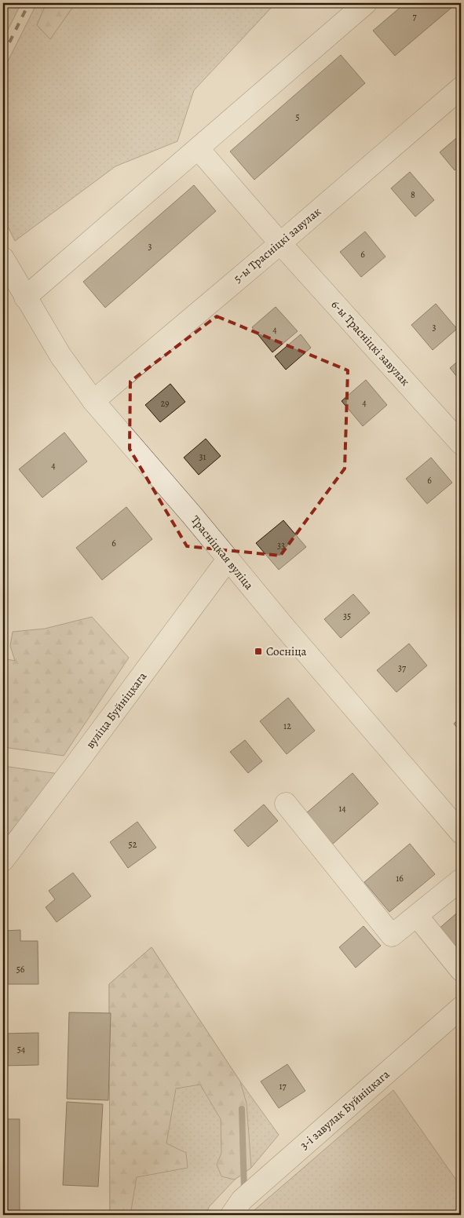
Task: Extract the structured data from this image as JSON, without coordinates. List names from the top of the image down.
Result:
{
  "streets": {
    "street": [
      "5-ы Трасніцкі завулак",
      "6-ы Трасніцкі завулак",
      "Трасніцкая вуліца",
      "вуліца Буйніцкага",
      "3-і завулак Буйніцкага"
    ]
  },
  "crossings": [
    ["5-ы Трасніцкі завулак", "6-ы Трасніцкі завулак"],
    ["5-ы Трасніцкі завулак", "Трасніцкая вуліца"],
    ["Трасніцкая вуліца", "вуліца Буйніцкага"]
  ],
  "places": {
    "transit": ["Сосніца"]
  },
  "house_numbers": [
    "7",
    "5",
    "8",
    "3",
    "6",
    "3",
    "4",
    "4",
    "29",
    "31",
    "4",
    "6",
    "6",
    "33",
    "35",
    "37",
    "12",
    "14",
    "52",
    "16",
    "56",
    "54",
    "17"
  ]
}
